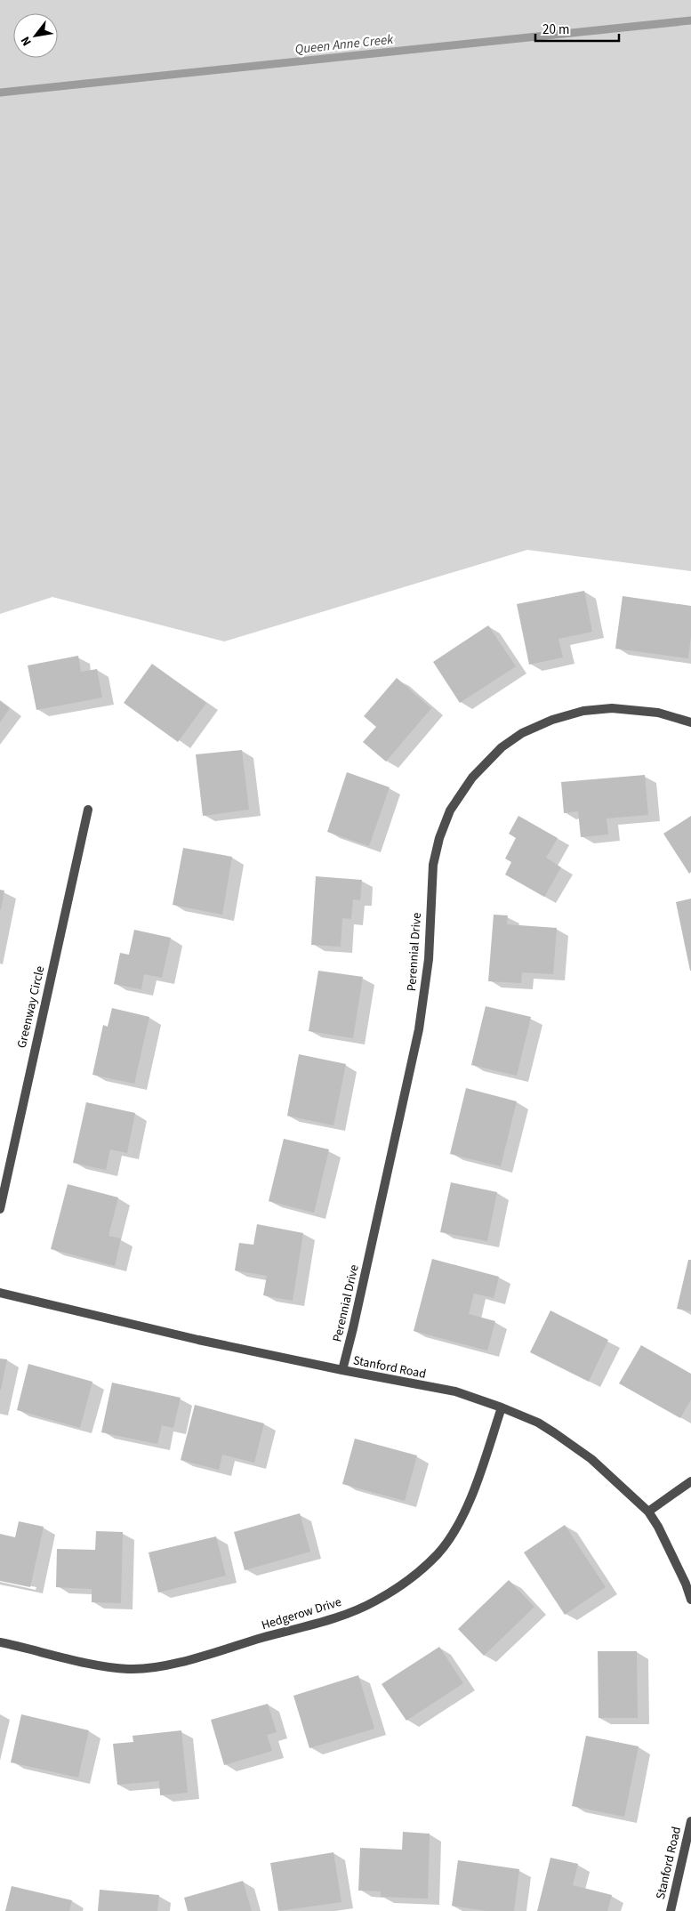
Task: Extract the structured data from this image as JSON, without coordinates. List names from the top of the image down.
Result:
{
  "streets": {
    "street": [
      "Perennial Drive",
      "Greenway Circle",
      "Stanford Road",
      "Hedgerow Drive"
    ]
  },
  "crossings": [
    ["Perennial Drive", "Stanford Road"],
    ["Stanford Road", "Hedgerow Drive"]
  ],
  "water": ["Queen Anne Creek"],
  "scale_bar": "20 m",
  "north": "bottom left"
}
